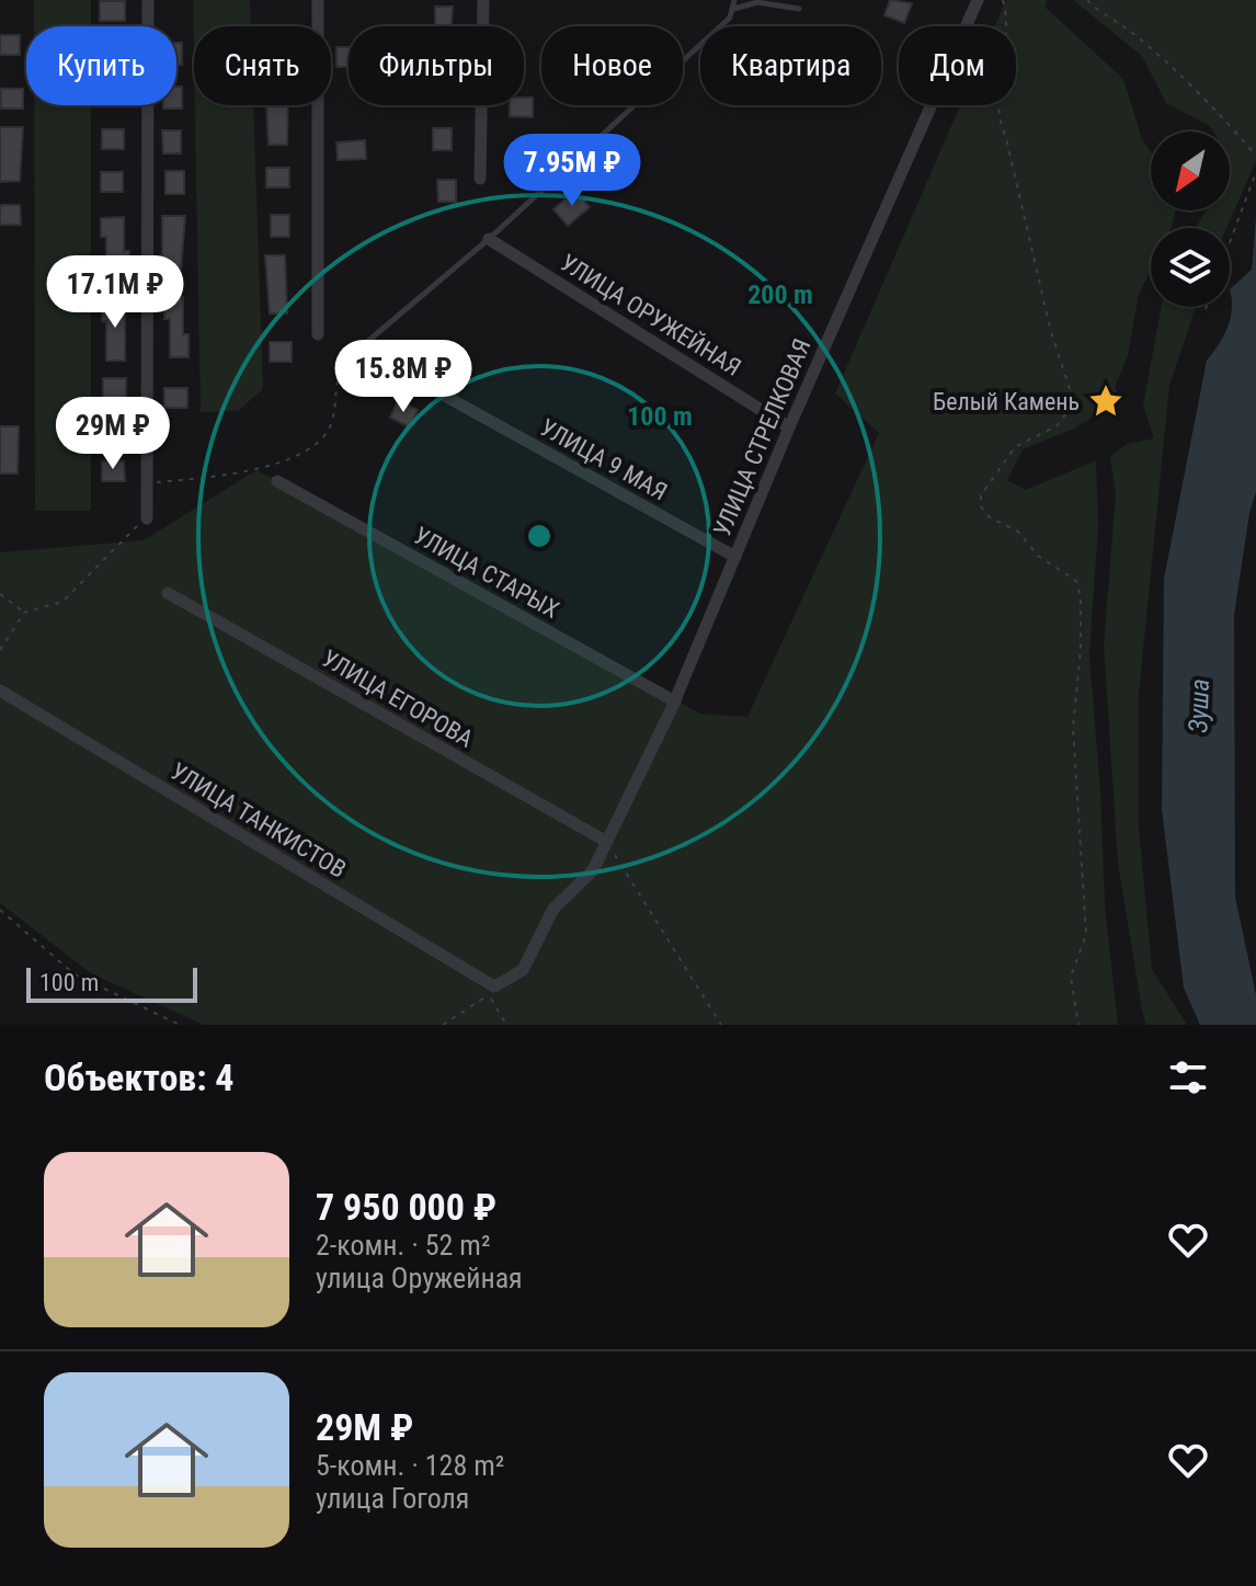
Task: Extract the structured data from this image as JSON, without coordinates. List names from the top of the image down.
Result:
{
  "streets": {
    "street": [
      "УЛИЦА ОРУЖЕЙНАЯ",
      "УЛИЦА СТРЕЛКОВАЯ",
      "УЛИЦА 9 МАЯ",
      "УЛИЦА СТАРЫХ",
      "УЛИЦА ЕГОРОВА",
      "УЛИЦА ТАНКИСТОВ"
    ]
  },
  "crossings": [
    ["УЛИЦА ОРУЖЕЙНАЯ", "УЛИЦА СТРЕЛКОВАЯ"],
    ["УЛИЦА СТРЕЛКОВАЯ", "УЛИЦА 9 МАЯ"],
    ["УЛИЦА СТРЕЛКОВАЯ", "УЛИЦА СТАРЫХ"],
    ["УЛИЦА СТРЕЛКОВАЯ", "УЛИЦА ЕГОРОВА"],
    ["УЛИЦА СТРЕЛКОВАЯ", "УЛИЦА ТАНКИСТОВ"]
  ],
  "water": ["Зуша"],
  "places": {
    "place": ["Белый Камень"]
  },
  "scale_bar": "100 m",
  "north": "bottom left",
  "page": {
    "chip": [
      "Купить",
      "Снять",
      "Фильтры",
      "Новое",
      "Квартира",
      "Дом"
    ],
    "price": [
      "7.95M ₽",
      "17.1M ₽",
      "15.8M ₽",
      "29M ₽"
    ],
    "scale": "100 m",
    "heading": "Объектов: 4",
    "list": [
      {
        "name": "7 950 000 ₽",
        "note": "2-комн. · 52 m² · улица Оружейная"
      },
      {
        "name": "29M ₽",
        "note": "5-комн. · 128 m² · улица Гоголя"
      }
    ]
  },
  "rings": ["200 m", "100 m"]
}
